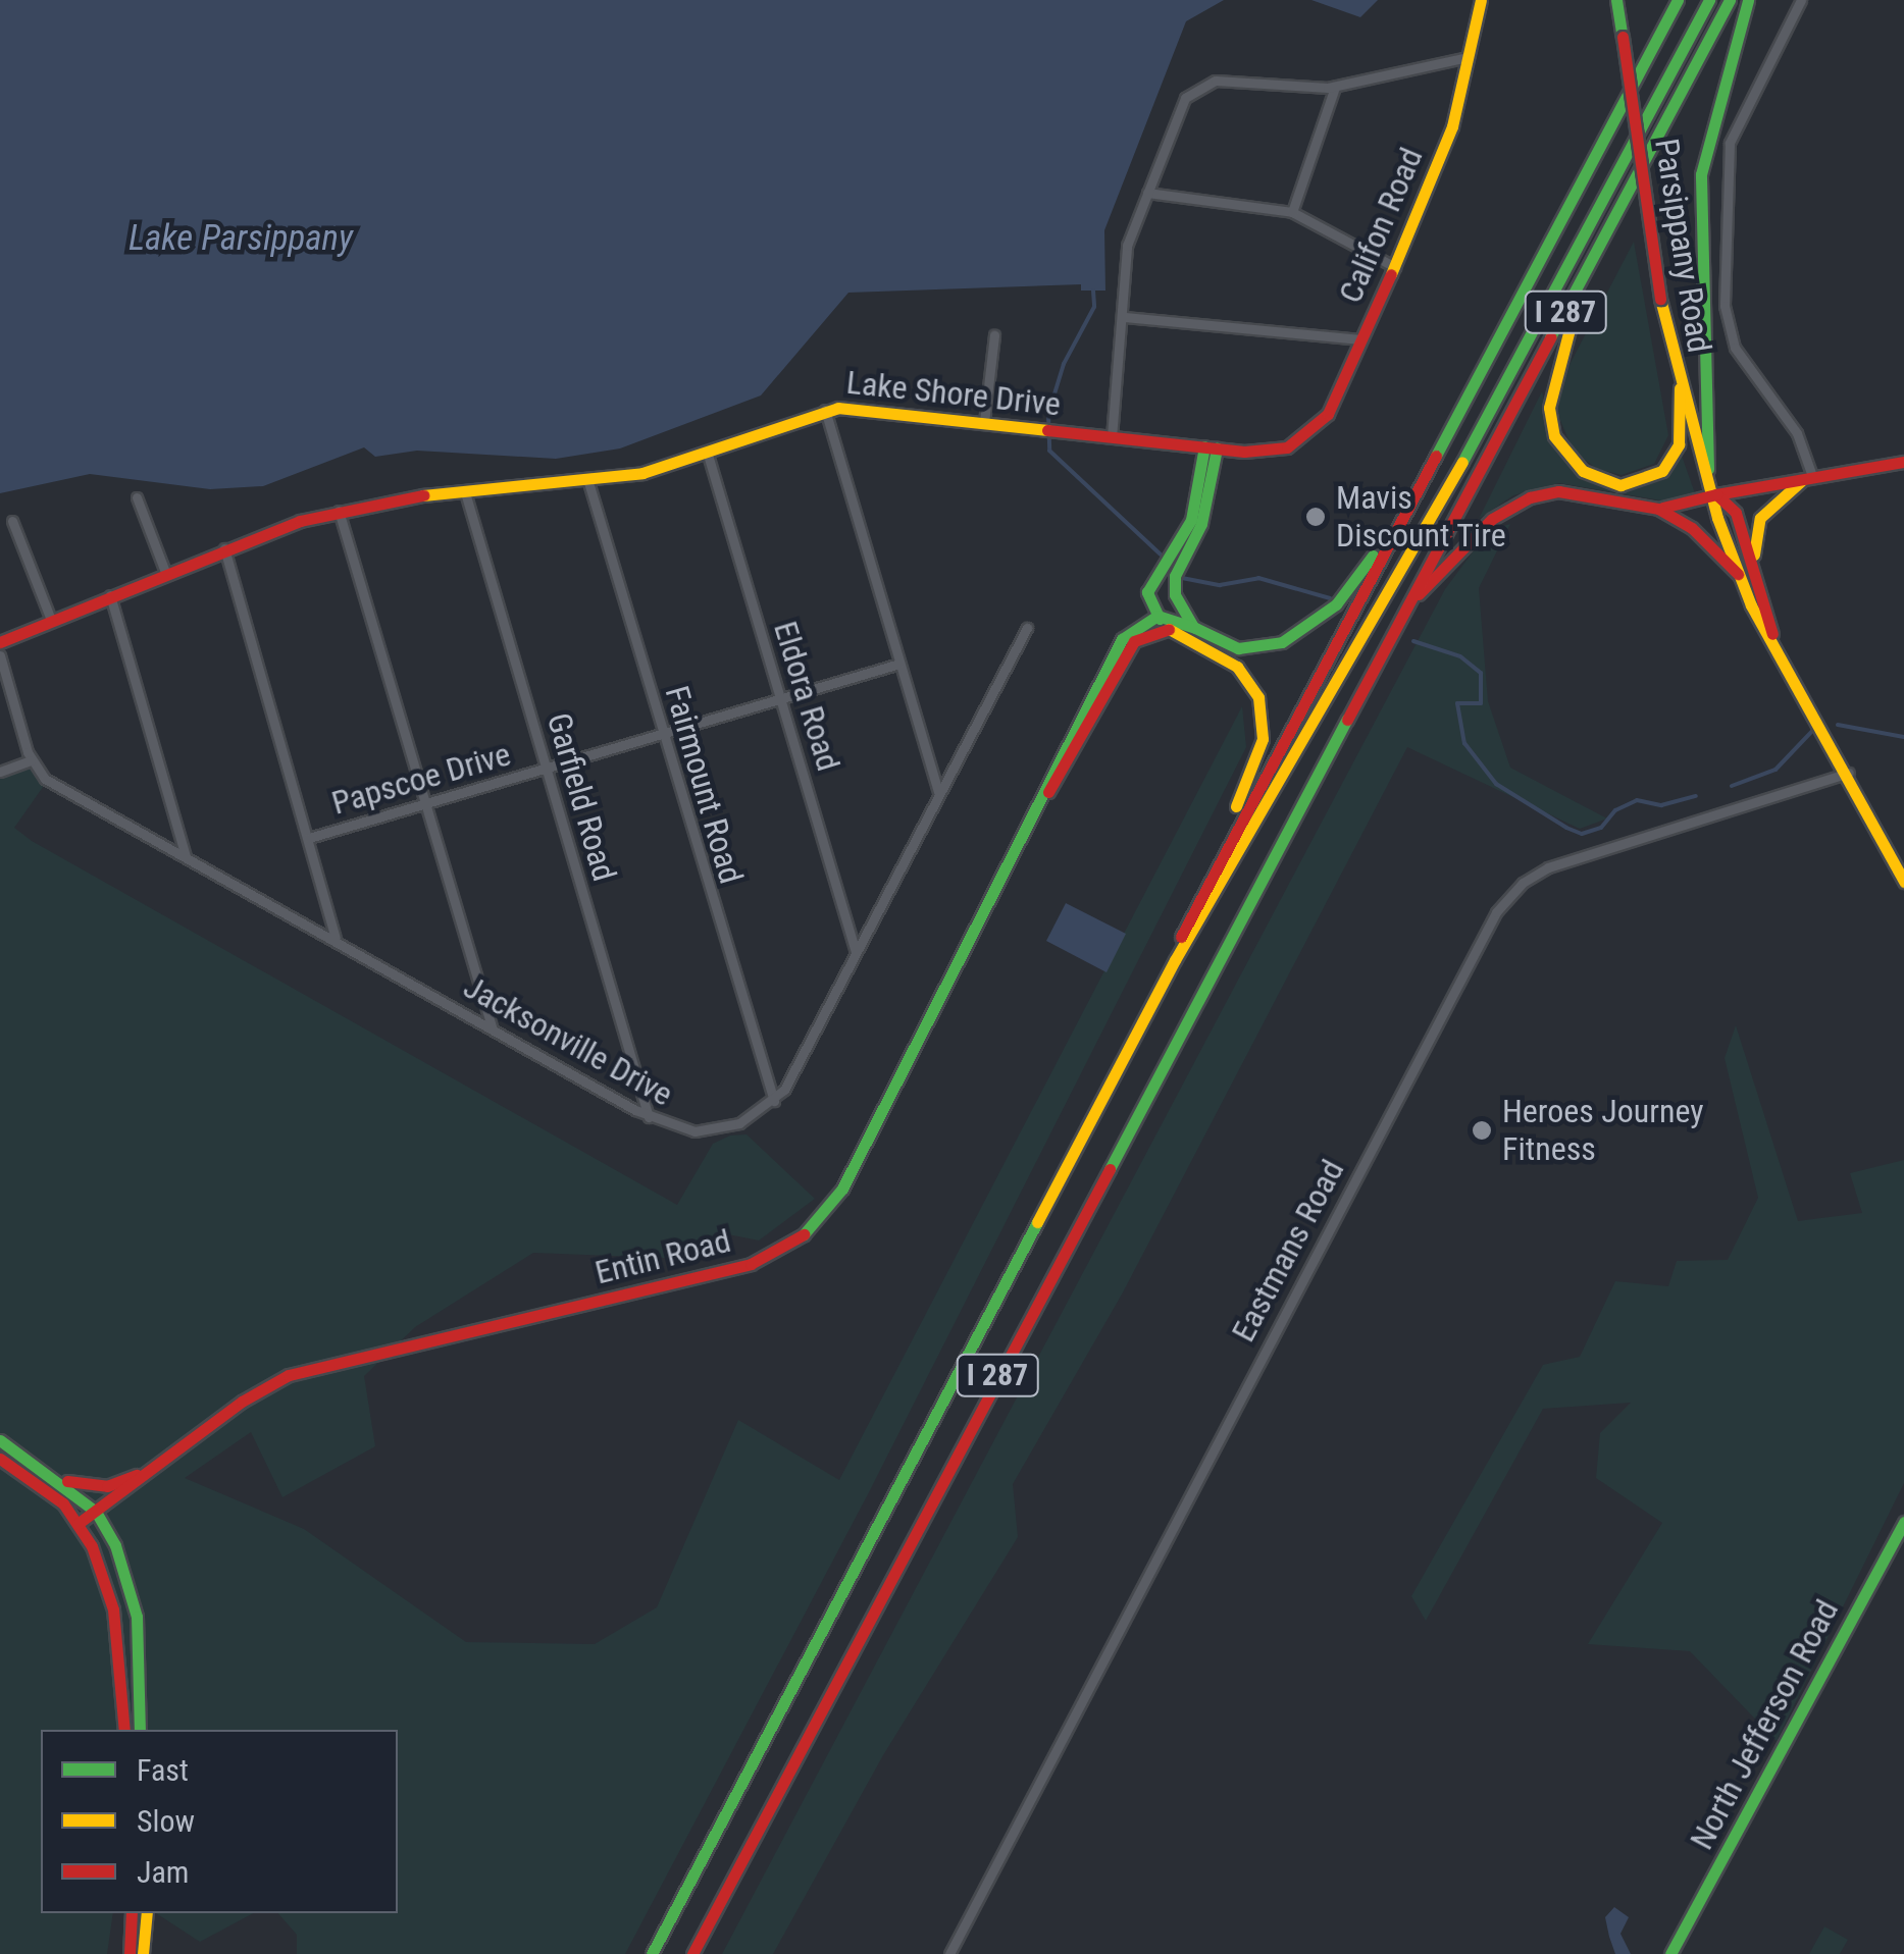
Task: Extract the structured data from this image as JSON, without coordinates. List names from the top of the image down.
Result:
{
  "streets": {
    "main road": [
      "Califon Road",
      "Parsippany Road",
      "I 287",
      "Lake Shore Drive",
      "Entin Road",
      "North Jefferson Road"
    ],
    "street": [
      "Eldora Road",
      "Papscoe Drive",
      "Fairmount Road",
      "Garfield Road",
      "Jacksonville Drive",
      "Eastmans Road"
    ]
  },
  "crossings": [
    ["Califon Road", "Lake Shore Drive"],
    ["Parsippany Road", "Eastmans Road"],
    ["Lake Shore Drive", "Eldora Road"],
    ["Lake Shore Drive", "Fairmount Road"],
    ["Lake Shore Drive", "Garfield Road"],
    ["Eldora Road", "Papscoe Drive"],
    ["Papscoe Drive", "Fairmount Road"],
    ["Papscoe Drive", "Garfield Road"],
    ["Fairmount Road", "Jacksonville Drive"],
    ["Garfield Road", "Jacksonville Drive"]
  ],
  "water": ["Lake Parsippany"],
  "places": ["Mavis Discount Tire", "Heroes Journey Fitness"],
  "legend": ["Fast", "Slow", "Jam"]
}
